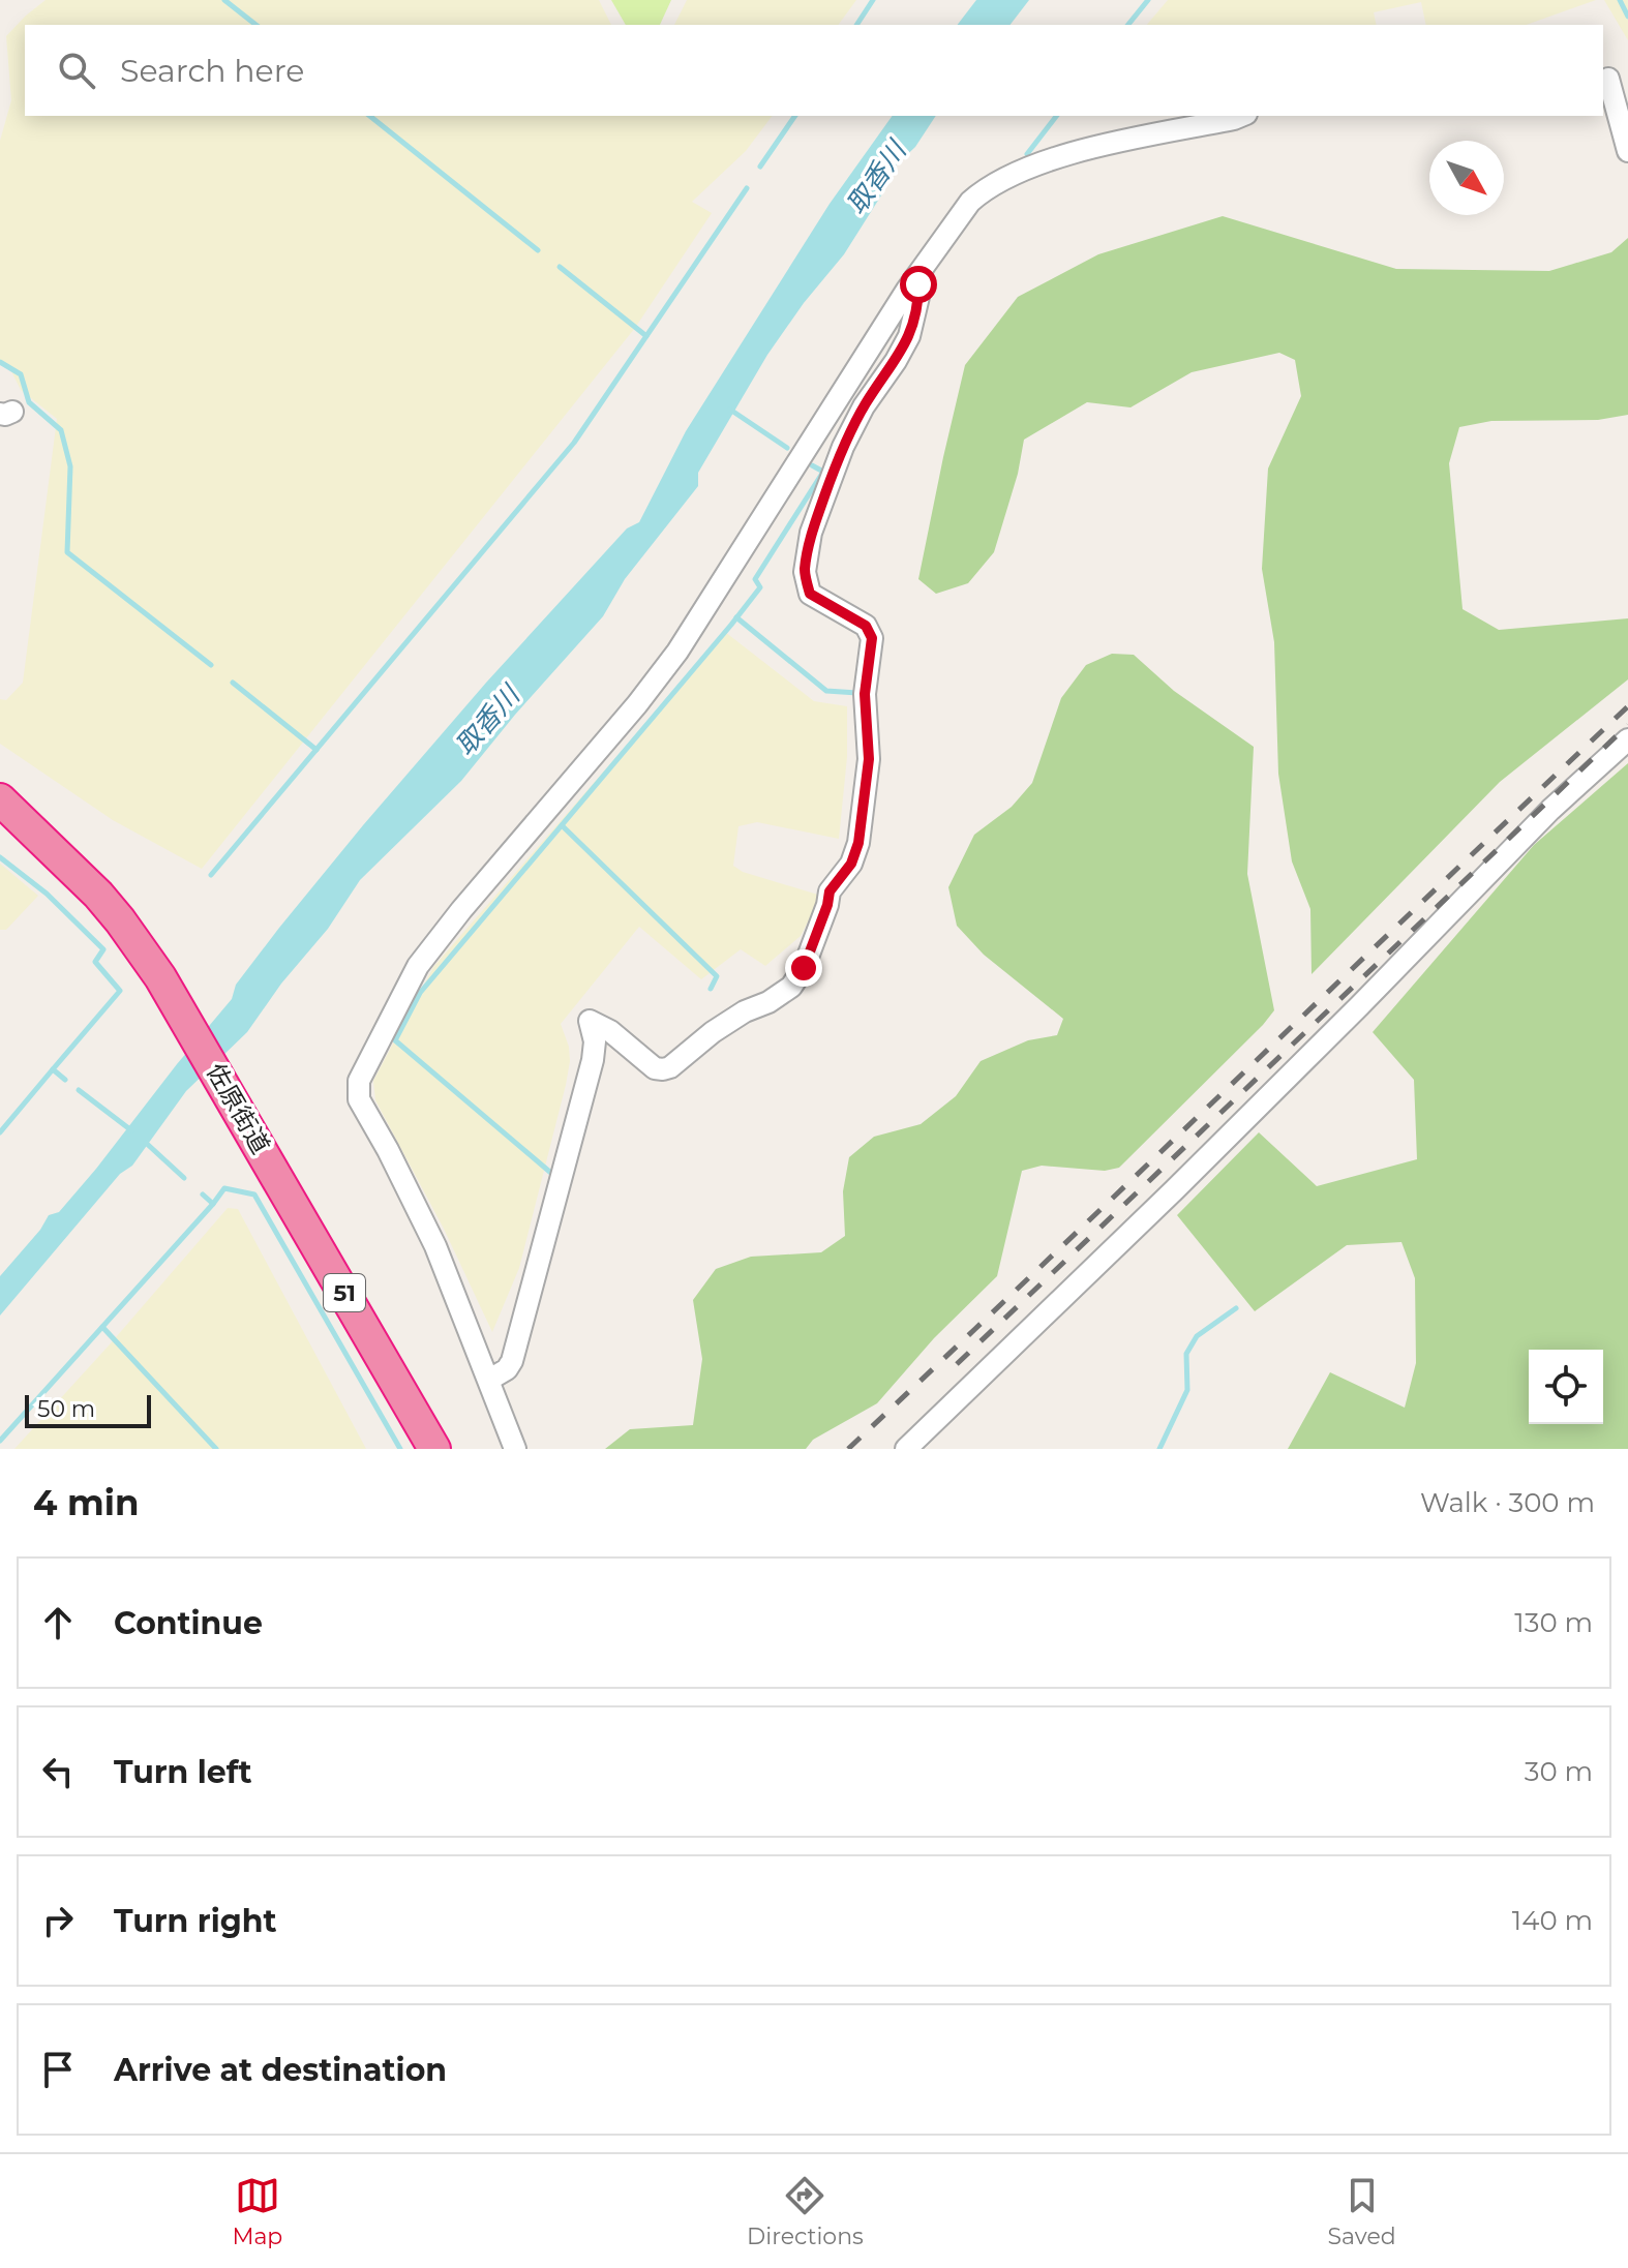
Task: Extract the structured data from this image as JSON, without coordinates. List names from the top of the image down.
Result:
{
  "streets": {
    "highway": ["佐原街道", "51"]
  },
  "water": ["取香川"],
  "scale_bar": "50 m",
  "north": "bottom right",
  "page": {
    "search": "Search here",
    "scale": "50 m",
    "heading": ["4 min", "Walk · 300 m"],
    "list": [
      ["Continue", "130 m"],
      ["Turn left", "30 m"],
      ["Turn right", "140 m"],
      "Arrive at destination"
    ],
    "nav": ["Map", "Directions", "Saved"]
  }
}
